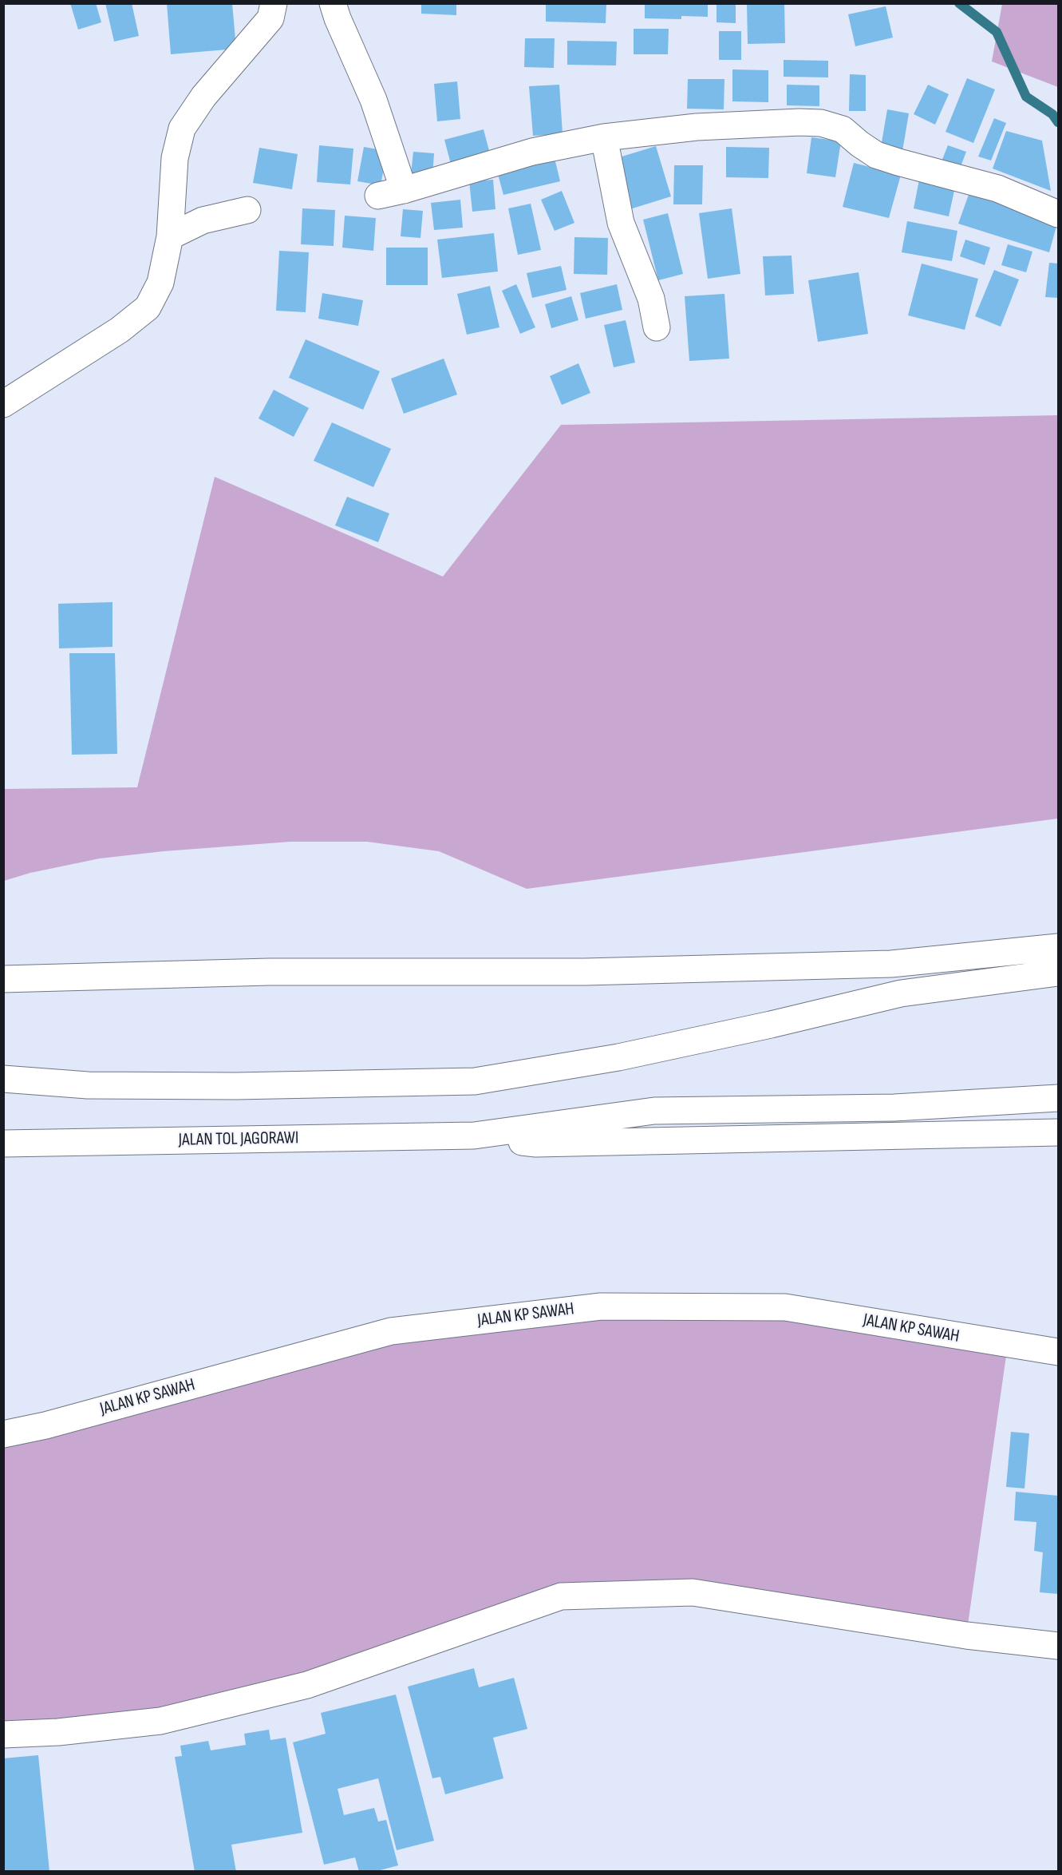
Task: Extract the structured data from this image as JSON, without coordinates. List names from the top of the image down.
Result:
{
  "streets": {
    "main road": ["JALAN TOL JAGORAWI", "JALAN KP SAWAH"]
  }
}
